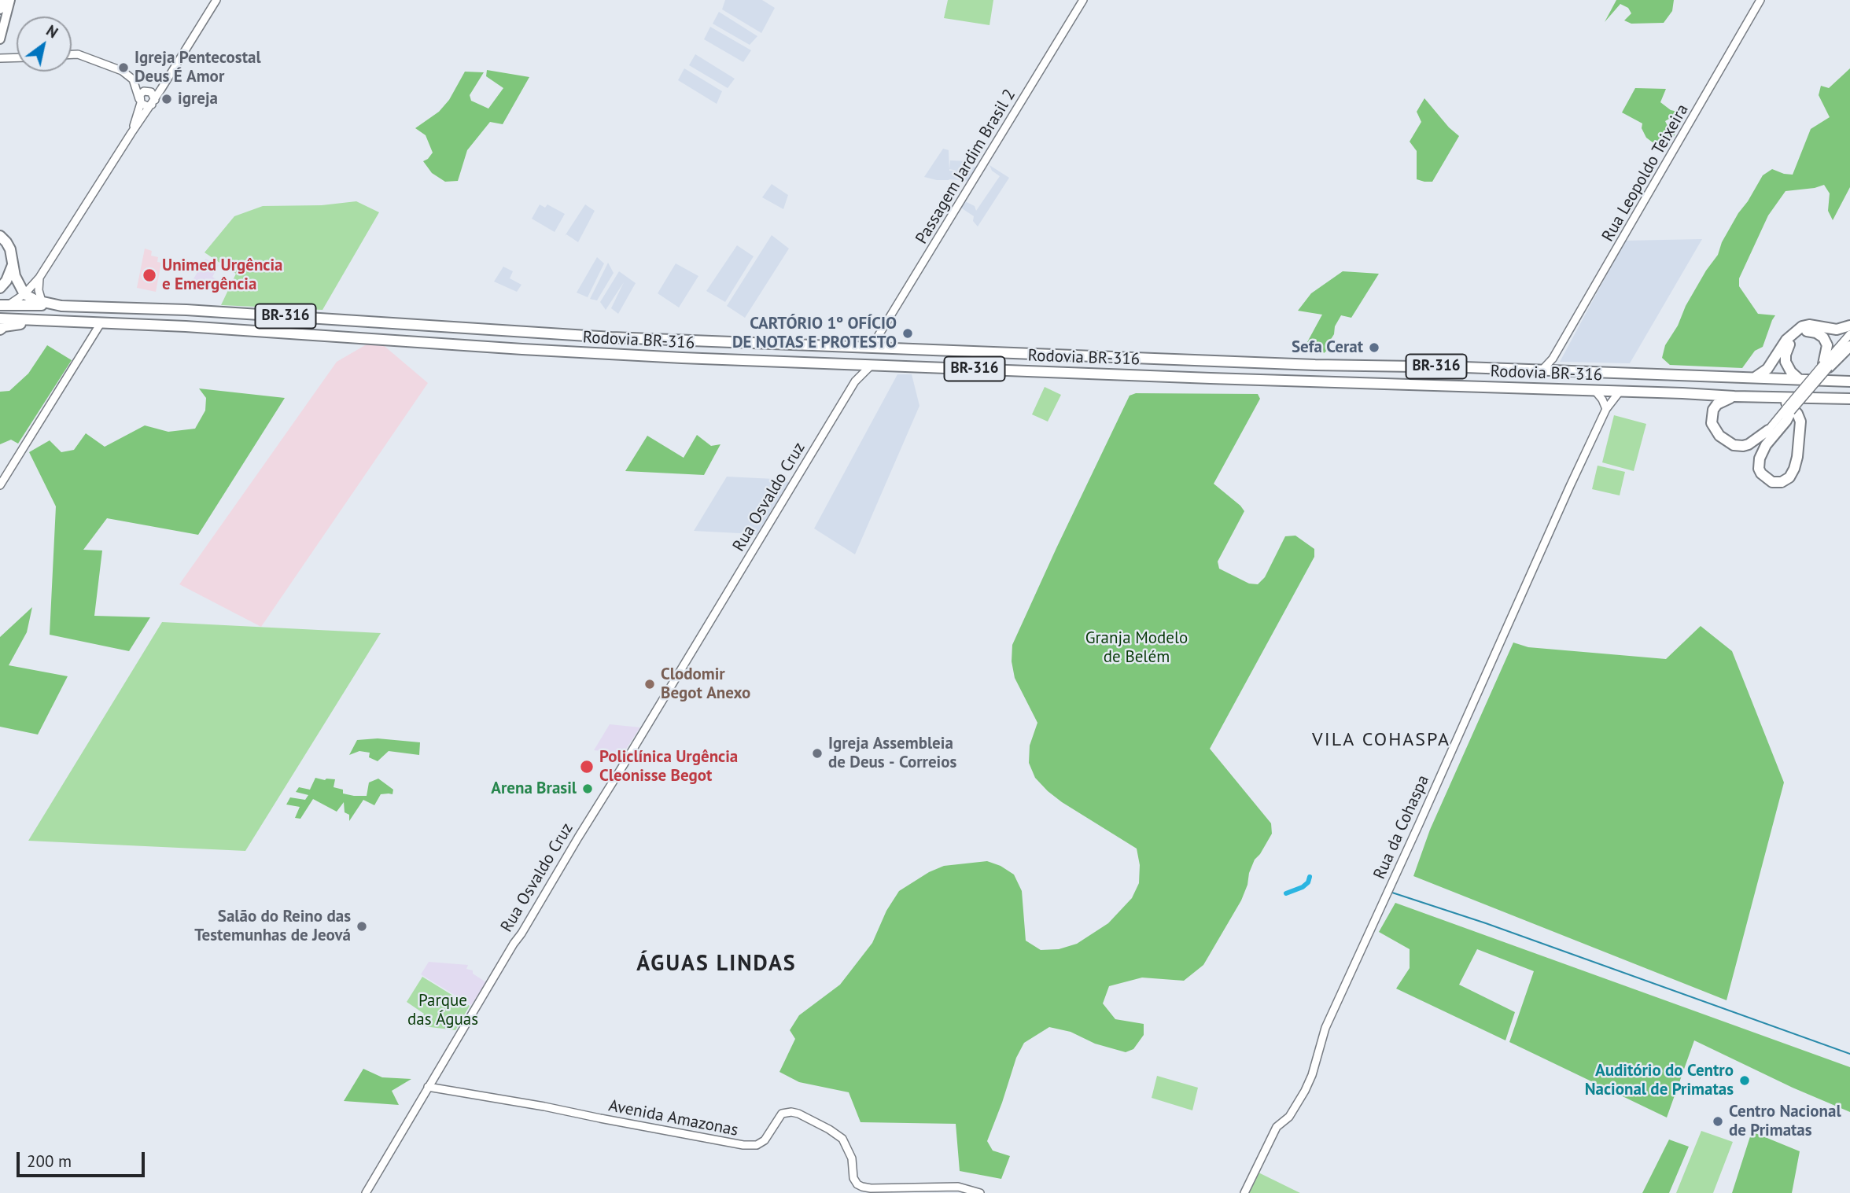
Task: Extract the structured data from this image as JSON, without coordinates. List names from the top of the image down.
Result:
{
  "streets": {
    "highway": ["BR-316", "Rodovia BR-316"],
    "street": [
      "Passagem Jardim Brasil 2",
      "Rua Leopoldo Teixeira",
      "Rua Osvaldo Cruz",
      "Rua da Cohaspa",
      "Avenida Amazonas"
    ]
  },
  "crossings": [
    ["Passagem Jardim Brasil 2", "Rodovia BR-316"],
    ["Rua Leopoldo Teixeira", "BR-316"],
    ["BR-316", "Rodovia BR-316"],
    ["Rodovia BR-316", "Rua Osvaldo Cruz"],
    ["Rodovia BR-316", "Rua da Cohaspa"],
    ["Rua Osvaldo Cruz", "Avenida Amazonas"]
  ],
  "districts": ["VILA COHASPA", "ÁGUAS LINDAS"],
  "parks": ["Granja Modelo de Belém", "Parque das Águas"],
  "places": [
    "Igreja Pentecostal Deus É Amor",
    "igreja",
    "Unimed Urgência e Emergência",
    "CARTÓRIO 1º OFÍCIO DE NOTAS E PROTESTO",
    "Sefa Cerat",
    "Clodomir Begot Anexo",
    "Igreja Assembleia de Deus - Correios",
    "Policlínica Urgência Cleonisse Begot",
    "Arena Brasil",
    "Salão do Reino das Testemunhas de Jeová",
    "Auditório do Centro Nacional de Primatas",
    "Centro Nacional de Primatas"
  ],
  "scale_bar": "200 m",
  "north": "top right"
}
